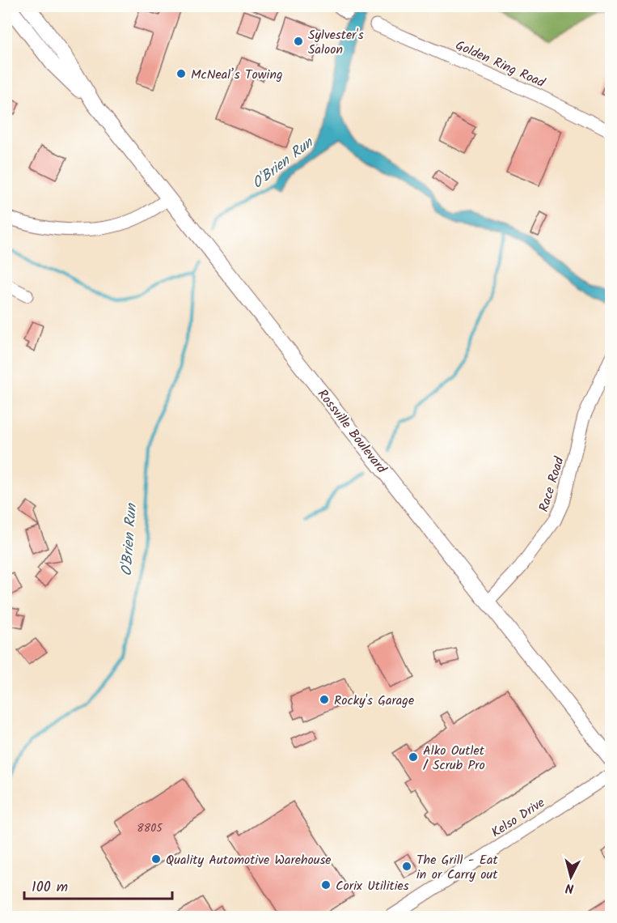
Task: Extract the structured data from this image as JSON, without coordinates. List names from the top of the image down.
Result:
{
  "streets": {
    "main road": ["Rossville Boulevard"],
    "street": ["Golden Ring Road", "Race Road", "Kelso Drive"]
  },
  "crossings": [
    ["Rossville Boulevard", "Race Road"]
  ],
  "water": ["O'Brien Run"],
  "places": [
    "Sylvester's Saloon",
    "McNeal’s Towing",
    "Rocky's Garage",
    "Alko Outlet / Scrub Pro",
    "Quality Automotive Warehouse",
    "The Grill - Eat in or Carry out",
    "Corix Utilities"
  ],
  "house_numbers": ["8805"],
  "scale_bar": "100 m",
  "north": "bottom"
}
